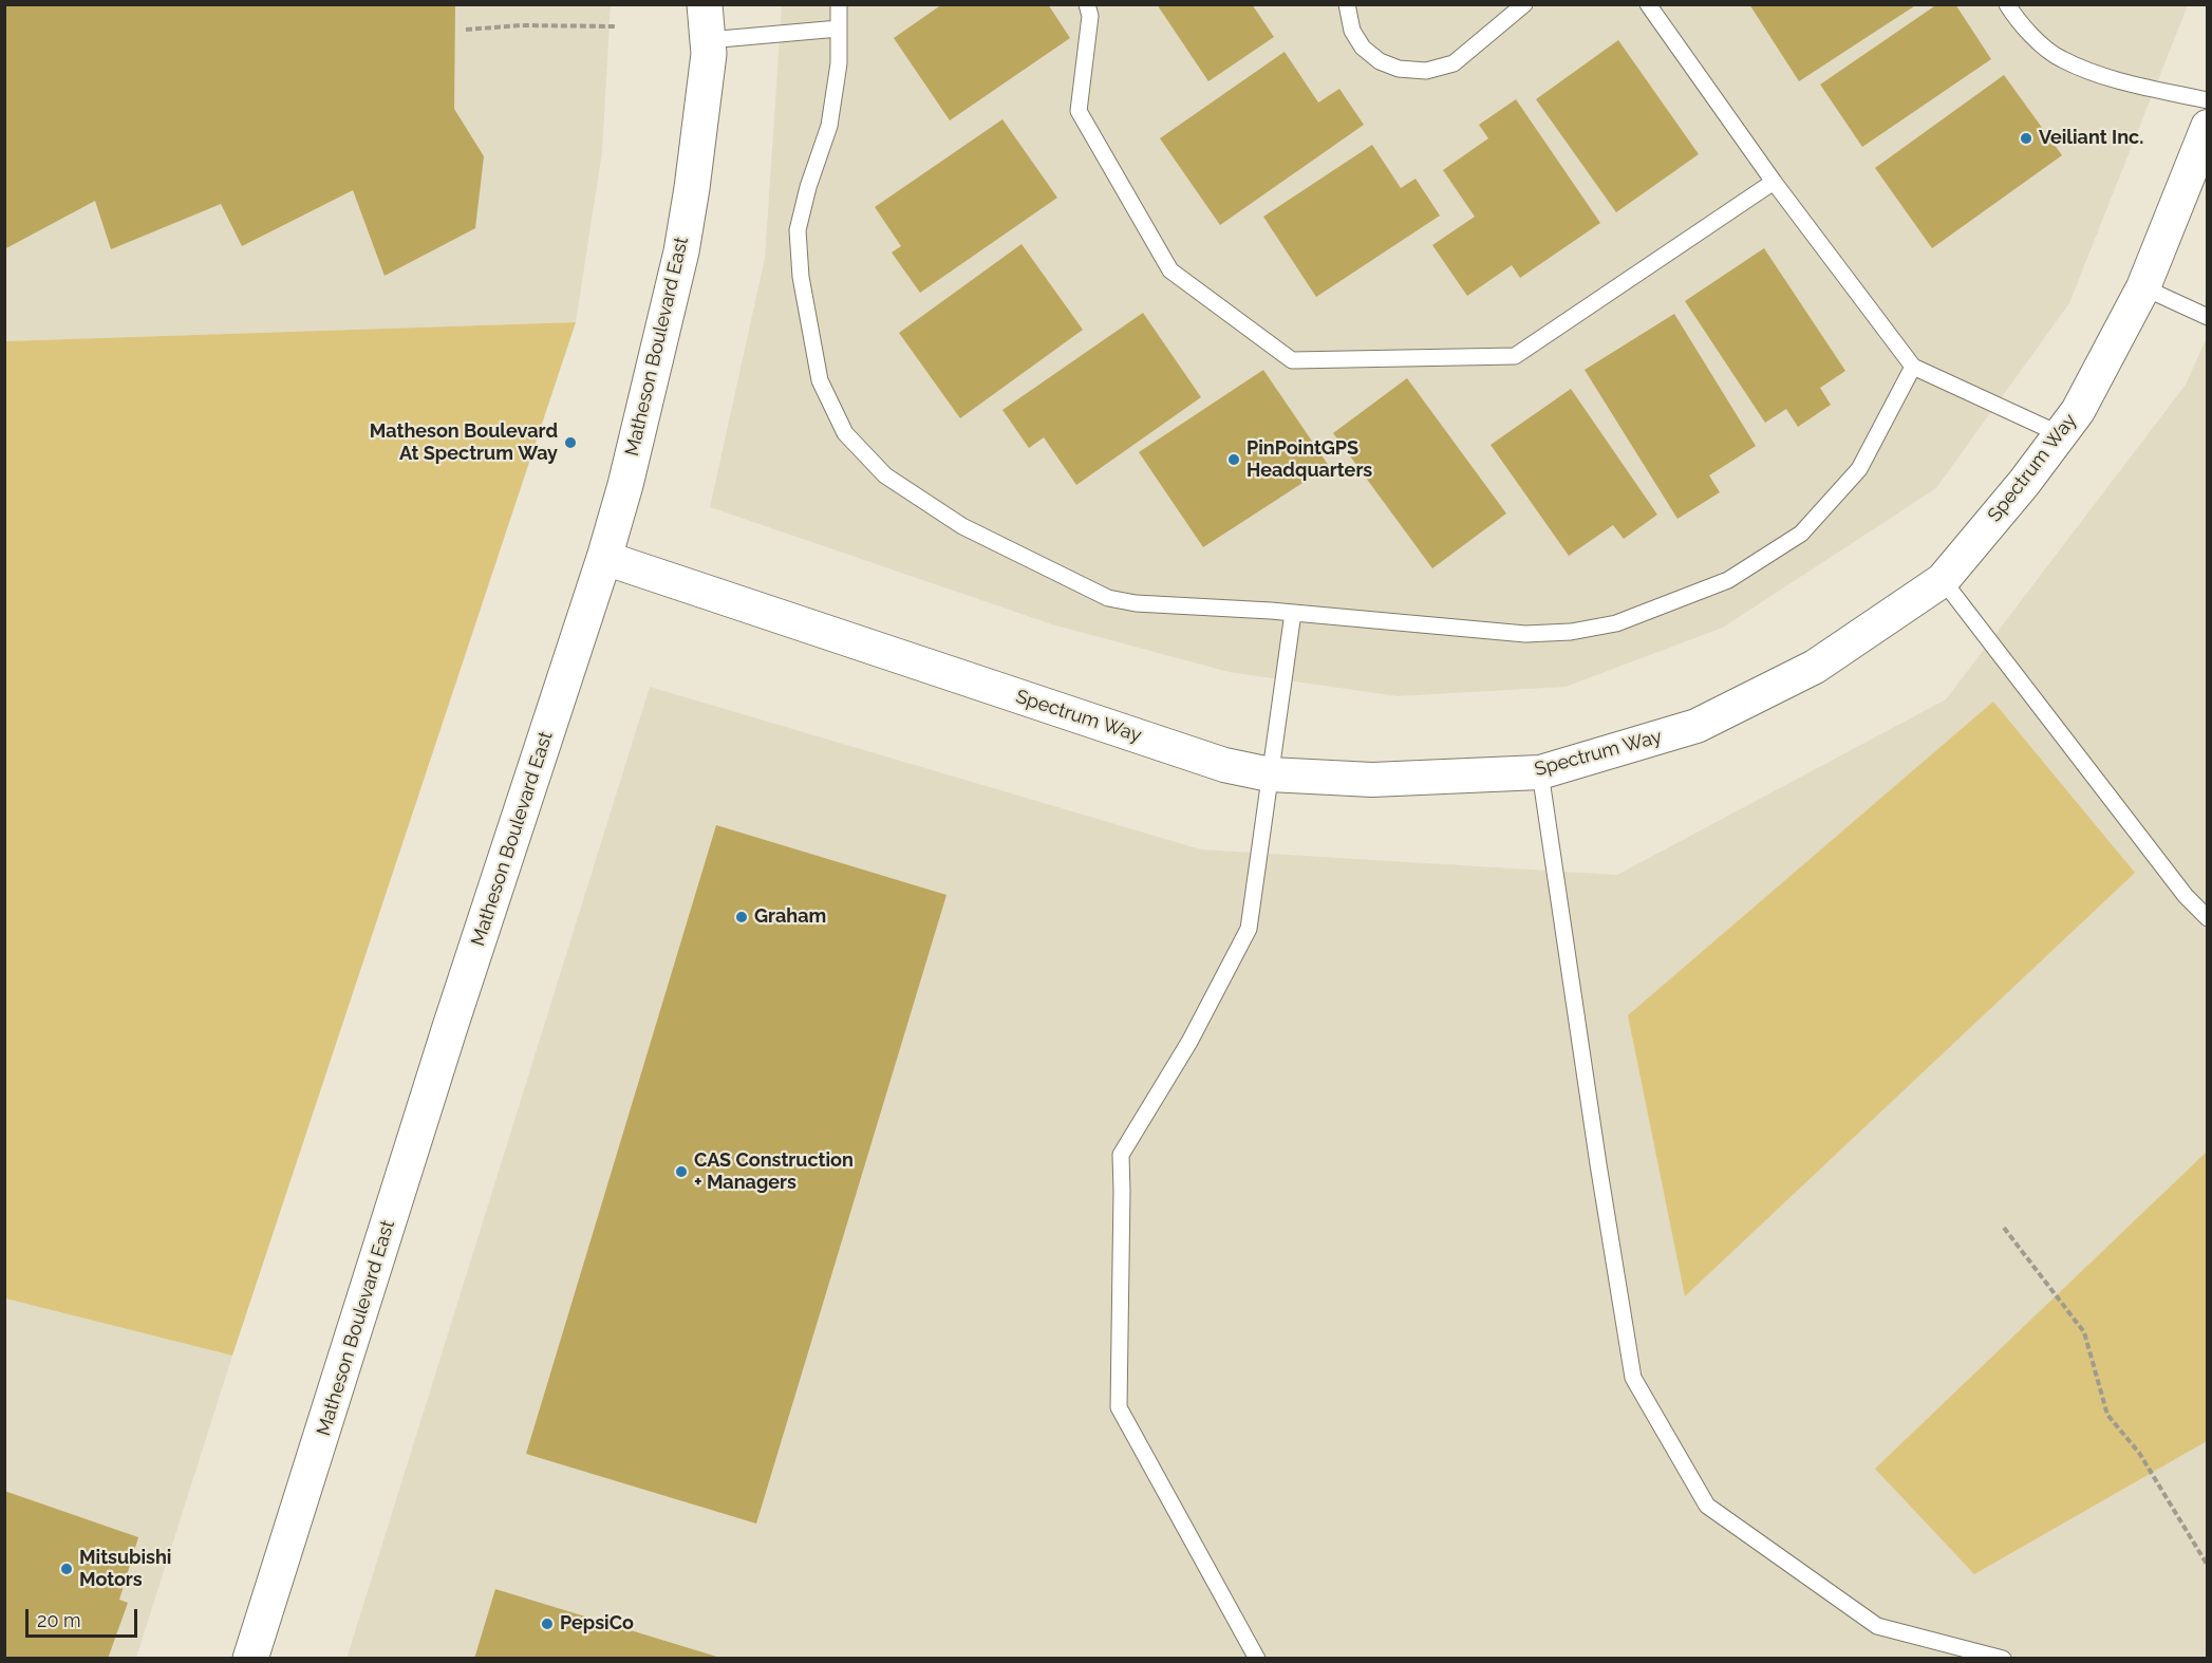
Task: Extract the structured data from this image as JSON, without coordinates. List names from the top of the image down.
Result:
{
  "streets": {
    "street": ["Matheson Boulevard East", "Spectrum Way"]
  },
  "crossings": [
    ["Matheson Boulevard East", "Spectrum Way"]
  ],
  "places": [
    "Veiliant Inc.",
    "Matheson Boulevard At Spectrum Way",
    "PinPointGPS Headquarters",
    "Graham",
    "CAS Construction + Managers",
    "Mitsubishi Motors",
    "PepsiCo"
  ],
  "scale_bar": "20 m"
}
